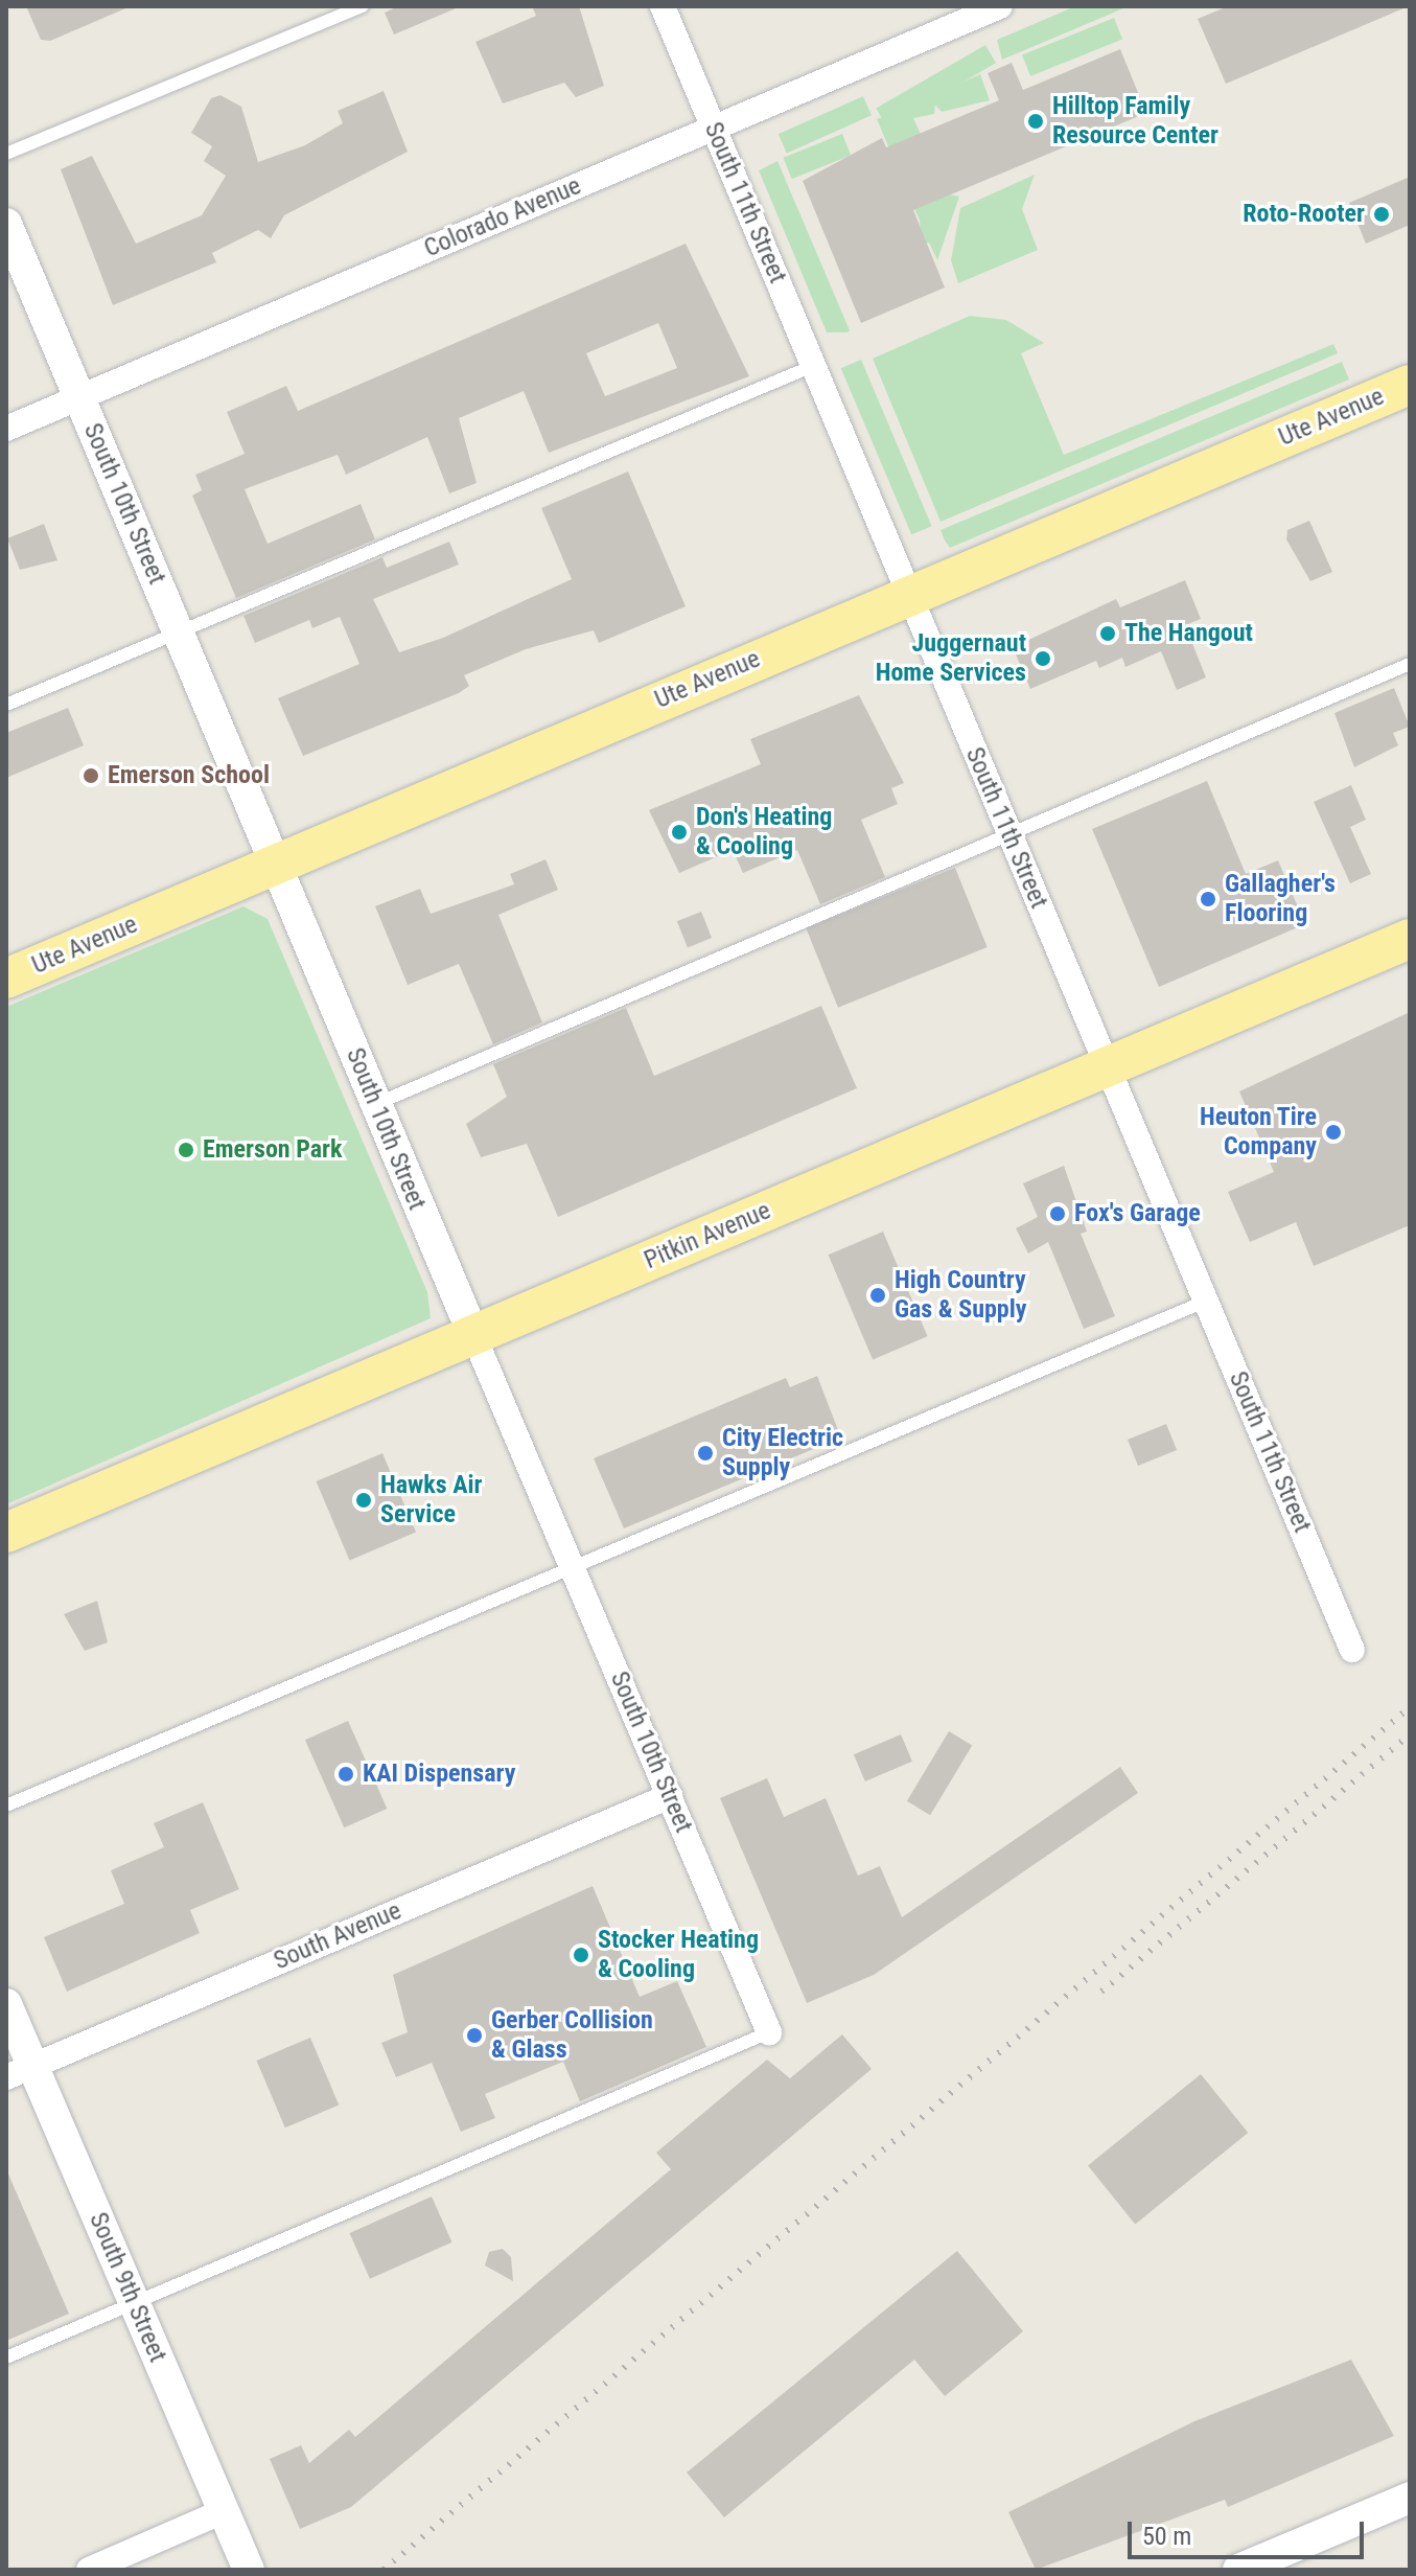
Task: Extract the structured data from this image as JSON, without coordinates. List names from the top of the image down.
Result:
{
  "streets": {
    "main road": ["Ute Avenue", "Pitkin Avenue"],
    "street": [
      "South 11th Street",
      "Colorado Avenue",
      "South 10th Street",
      "South Avenue",
      "South 9th Street"
    ]
  },
  "crossings": [
    ["South 11th Street", "Colorado Avenue"],
    ["South 11th Street", "Ute Avenue"],
    ["South 11th Street", "Pitkin Avenue"],
    ["Colorado Avenue", "South 10th Street"],
    ["Ute Avenue", "South 10th Street"],
    ["South 10th Street", "Pitkin Avenue"],
    ["South 10th Street", "South Avenue"],
    ["South Avenue", "South 9th Street"]
  ],
  "places": [
    "Hilltop Family Resource Center",
    "Roto-Rooter",
    "The Hangout",
    "Juggernaut Home Services",
    "Emerson School",
    "Don's Heating & Cooling",
    "Gallagher's Flooring",
    "Heuton Tire Company",
    "Emerson Park",
    "Fox's Garage",
    "High Country Gas & Supply",
    "City Electric Supply",
    "Hawks Air Service",
    "KAI Dispensary",
    "Stocker Heating & Cooling",
    "Gerber Collision & Glass"
  ],
  "scale_bar": "50 m"
}
